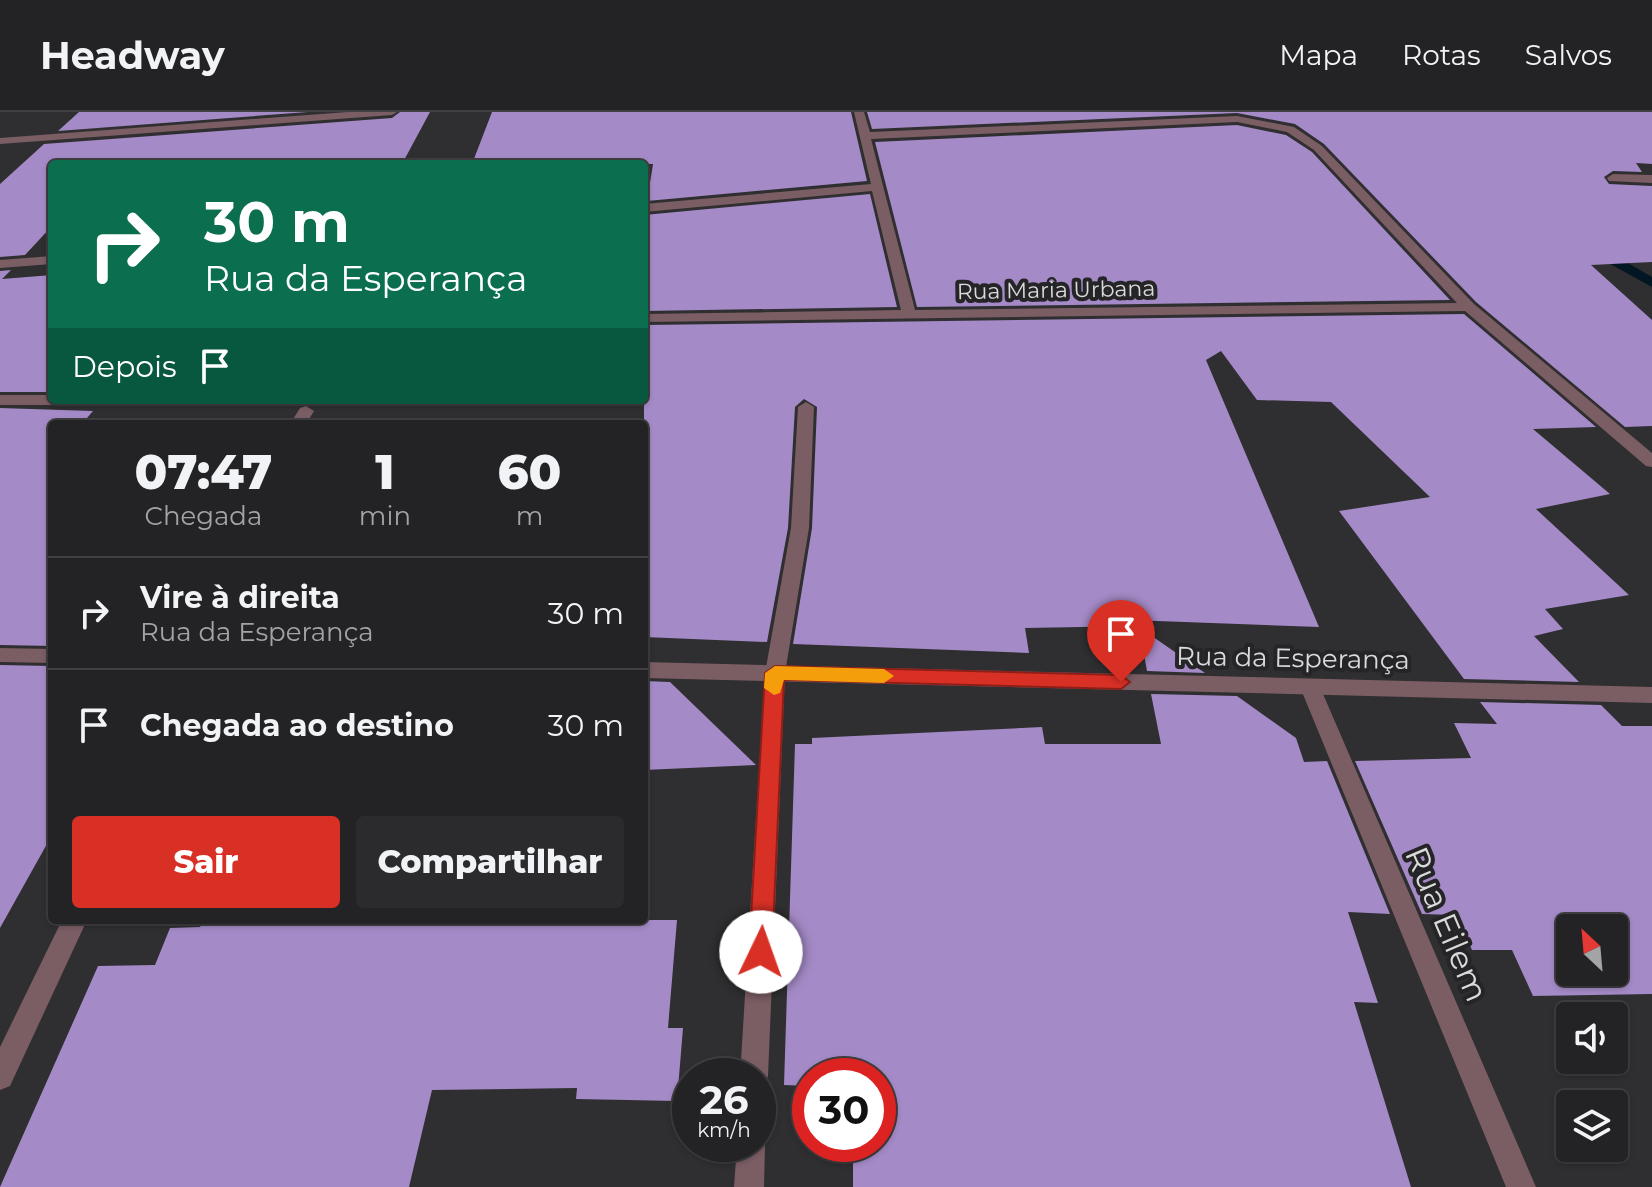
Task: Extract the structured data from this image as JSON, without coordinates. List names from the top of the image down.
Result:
{
  "streets": {
    "street": ["Rua Maria Urbana", "Rua da Esperança", "Rua Eilem"]
  },
  "crossings": [
    ["Rua da Esperança", "Rua Eilem"]
  ],
  "north": "top left",
  "page": {
    "header": "Headway",
    "nav": ["Mapa", "Rotas", "Salvos"],
    "turn": ["30 m", "Rua da Esperança"],
    "then": "Depois",
    "eta": [
      "07:47",
      "Chegada",
      "1",
      "min",
      "60",
      "m"
    ],
    "list": [
      {
        "name": "Vire à direita",
        "note": "Rua da Esperança",
        "value": "30 m"
      },
      {
        "name": "Chegada ao destino",
        "value": "30 m"
      }
    ],
    "buttons": ["Sair", "Compartilhar"],
    "speed": "26 km/h",
    "limit": "30"
  }
}
